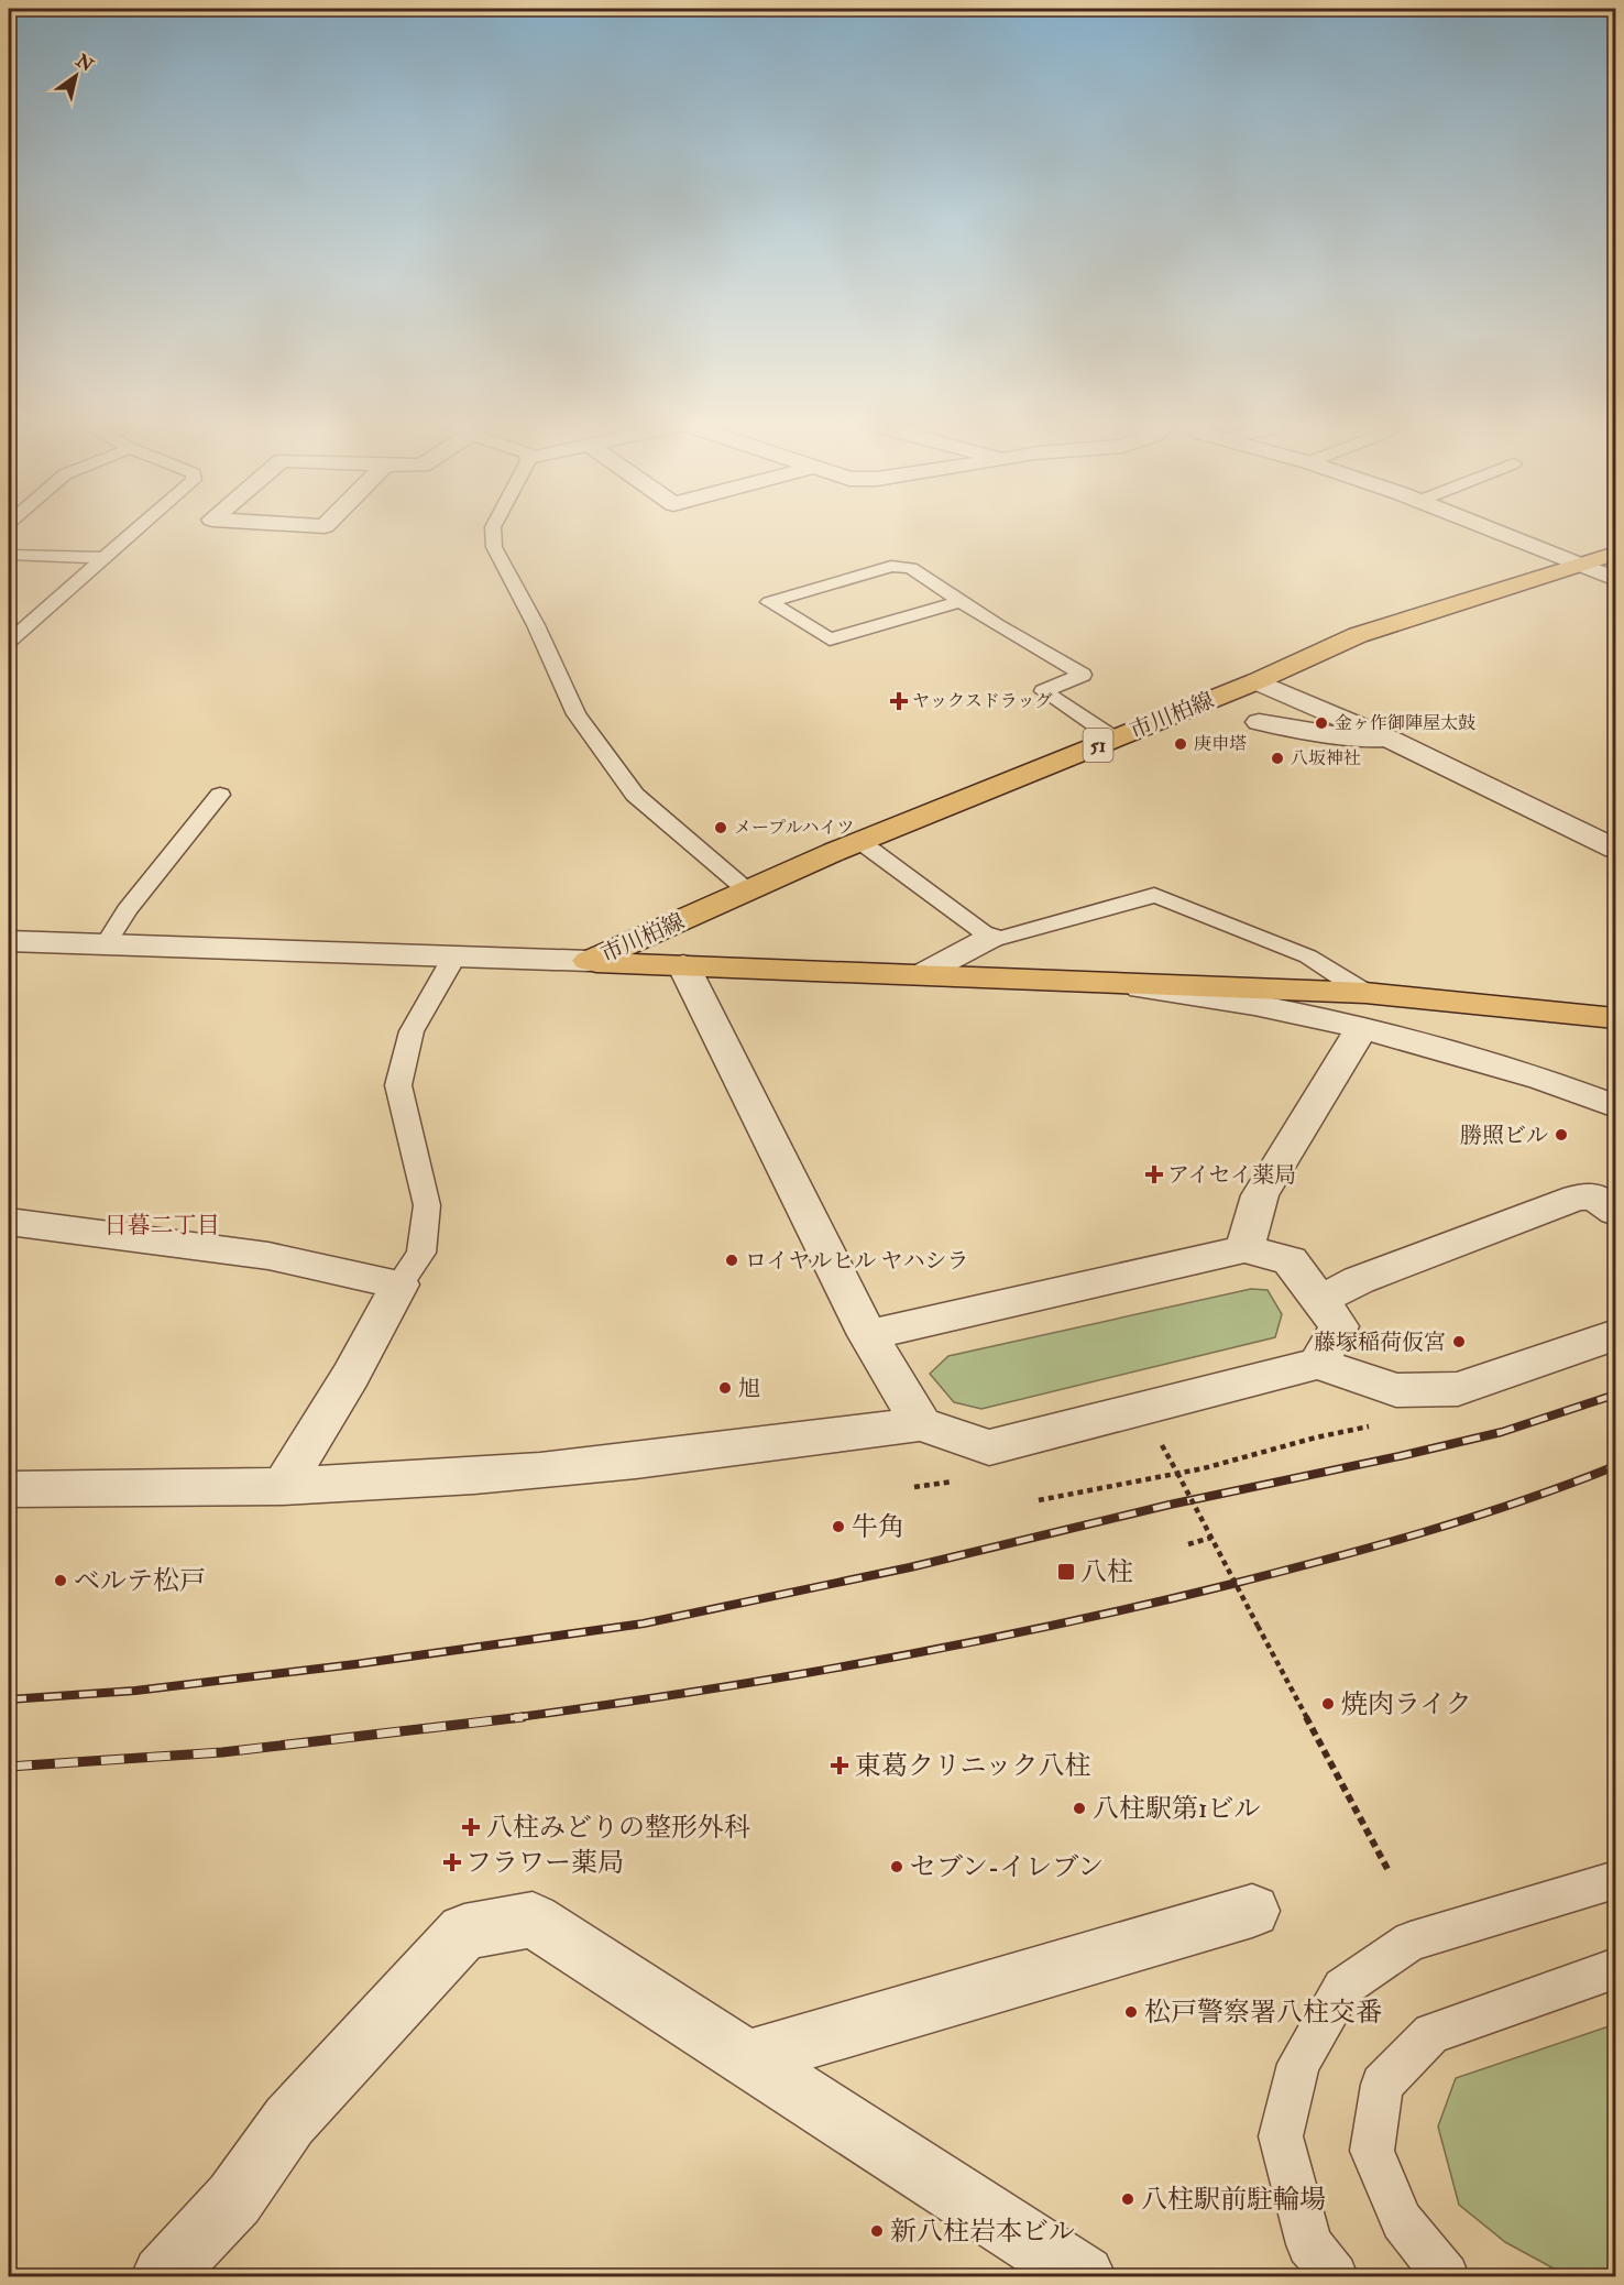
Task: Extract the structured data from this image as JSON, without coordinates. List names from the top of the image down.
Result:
{
  "streets": {
    "main road": ["市川柏線", "51"]
  },
  "districts": ["日暮二丁目"],
  "places": {
    "health": [
      "ヤックスドラッグ",
      "アイセイ薬局",
      "東葛クリニック八柱",
      "八柱みどりの整形外科",
      "フラワー薬局"
    ],
    "other": [
      "金ヶ作御陣屋太鼓",
      "庚申塔",
      "八坂神社",
      "メープルハイツ",
      "勝照ビル",
      "ロイヤルヒル ヤハシラ",
      "藤塚稲荷仮宮",
      "旭",
      "牛角",
      "ベルテ松戸",
      "焼肉ライク",
      "八柱駅第1ビル",
      "セブン-イレブン",
      "松戸警察署八柱交番",
      "八柱駅前駐輪場",
      "新八柱岩本ビル"
    ],
    "transit": ["八柱"]
  },
  "north": "top right"
}
